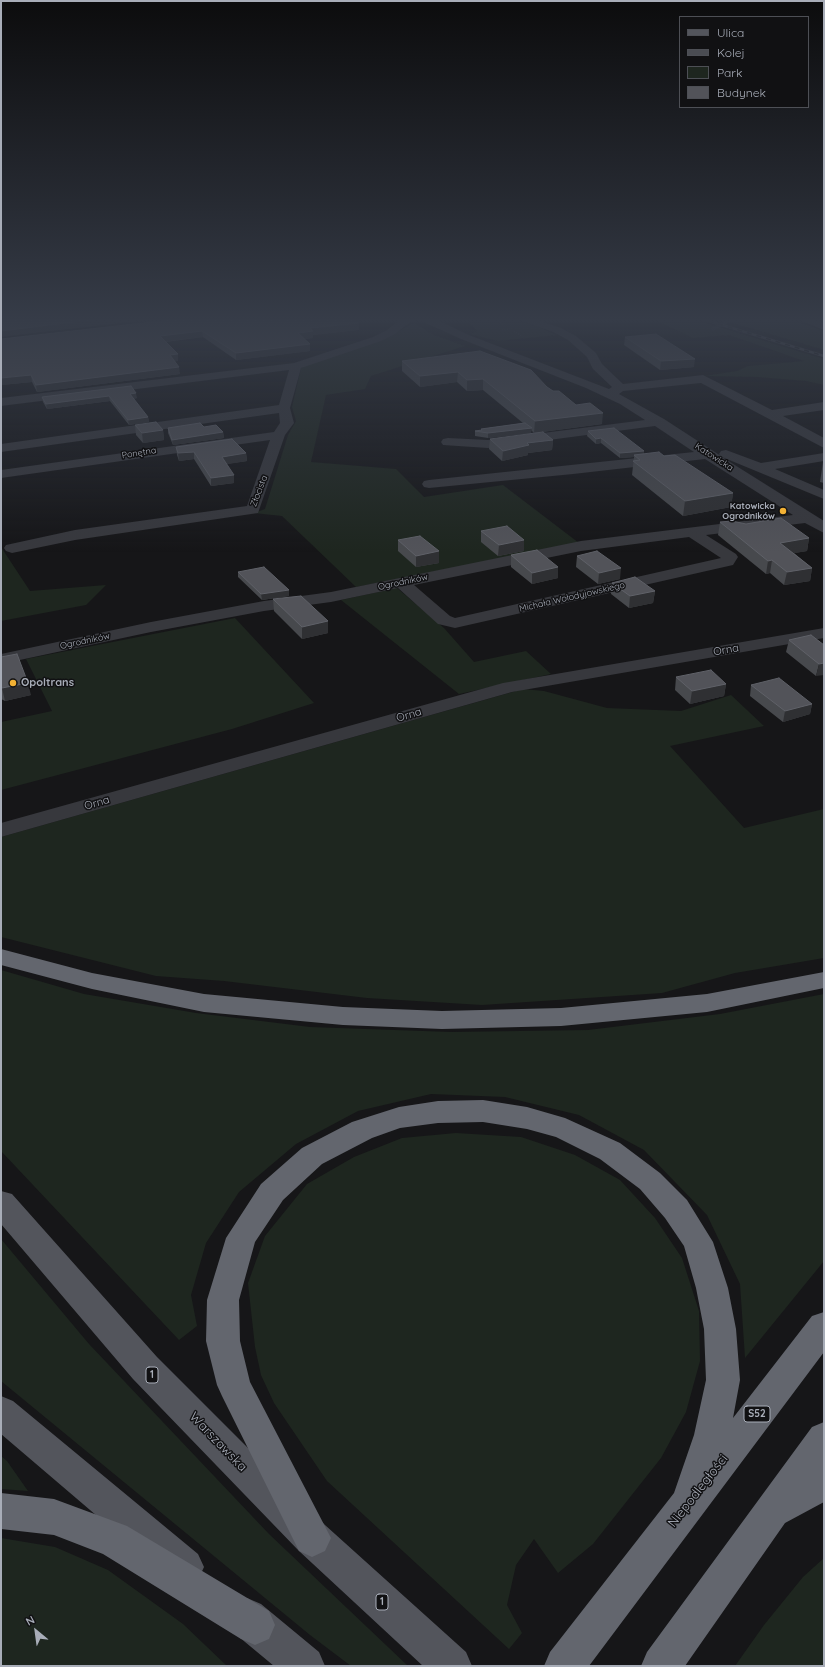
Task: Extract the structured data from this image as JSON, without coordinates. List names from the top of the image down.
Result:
{
  "streets": {
    "highway": ["S52", "Niepodległości"],
    "main road": ["1", "Warszawska"],
    "street": [
      "Ponętna",
      "Katowicka",
      "Złocista",
      "Ogrodników",
      "Michała Wołodyjowskiego",
      "Orna"
    ]
  },
  "crossings": [
    ["Ponętna", "Złocista"],
    ["Katowicka", "Ogrodników"],
    ["Ogrodników", "Michała Wołodyjowskiego"]
  ],
  "places": ["Katowicka Ogrodników", "Opoltrans"],
  "legend": [
    "Ulica",
    "Kolej",
    "Park",
    "Budynek"
  ],
  "north": "top left"
}
